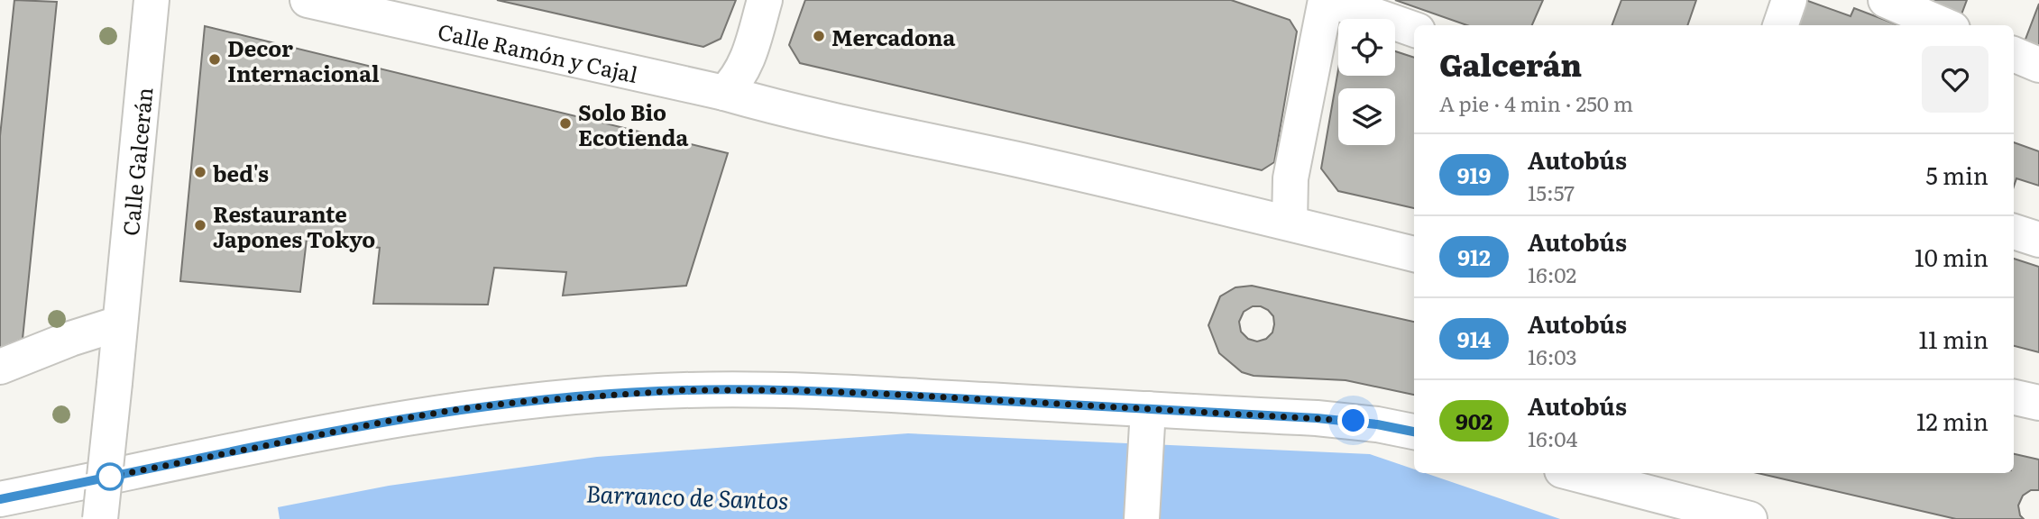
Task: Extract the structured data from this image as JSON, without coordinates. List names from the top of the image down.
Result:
{
  "streets": {
    "street": ["Calle Ramón y Cajal", "Calle Galcerán"]
  },
  "water": ["Barranco de Santos"],
  "places": [
    "Mercadona",
    "Decor Internacional",
    "Solo Bio Ecotienda",
    "bed's",
    "Restaurante Japones Tokyo"
  ],
  "lines": ["bus line 919"],
  "page": {
    "heading": ["Galcerán", "A pie · 4 min · 250 m"],
    "list": [
      {
        "mark": "919",
        "name": "Autobús",
        "note": "15:57",
        "value": "5 min"
      },
      {
        "mark": "912",
        "name": "Autobús",
        "note": "16:02",
        "value": "10 min"
      },
      {
        "mark": "914",
        "name": "Autobús",
        "note": "16:03",
        "value": "11 min"
      },
      {
        "mark": "902",
        "name": "Autobús",
        "note": "16:04",
        "value": "12 min"
      }
    ]
  }
}
